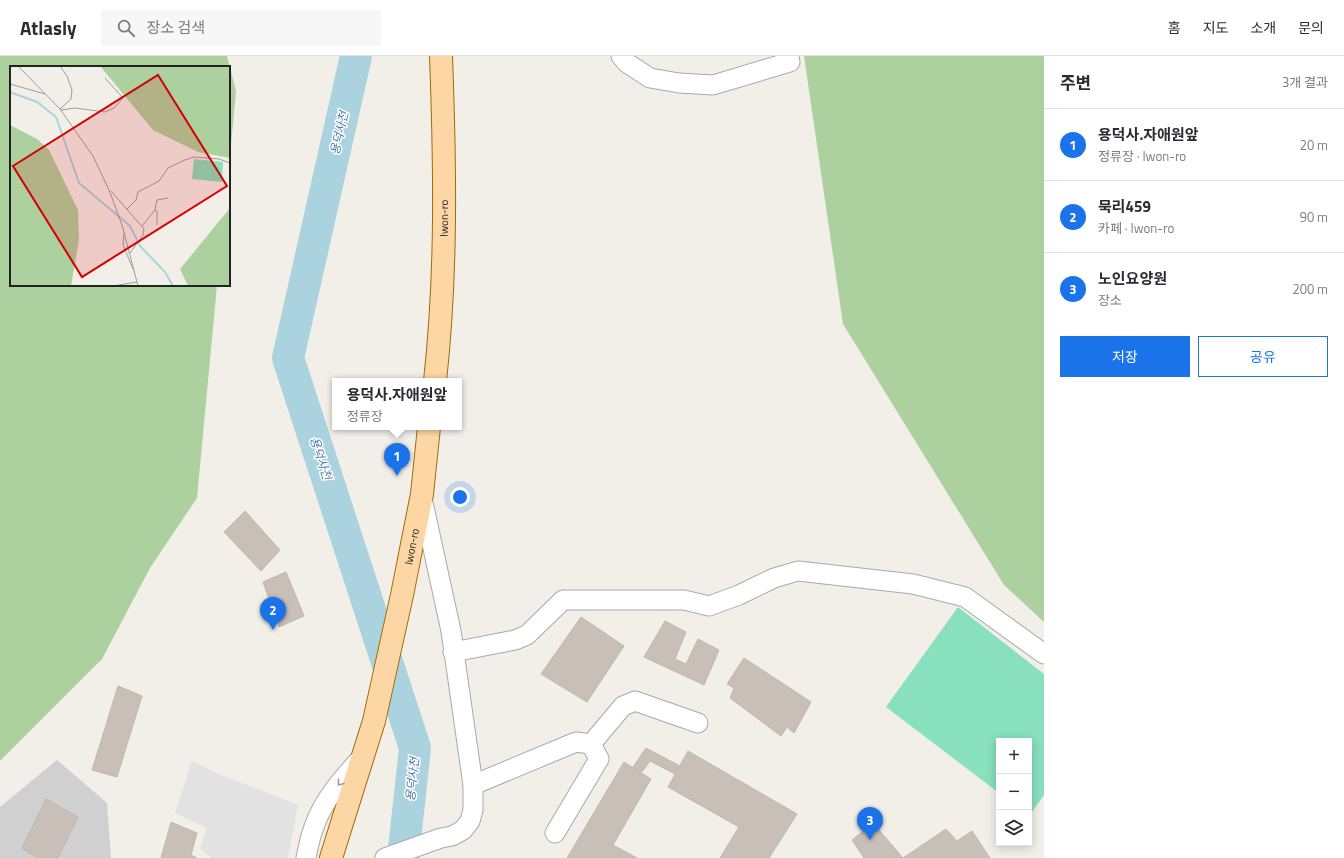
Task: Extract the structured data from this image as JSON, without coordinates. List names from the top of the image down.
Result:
{
  "streets": {
    "main road": ["Iwon-ro"]
  },
  "water": ["용덕사천"],
  "page": {
    "header": "Atlasly",
    "search": "장소 검색",
    "nav": [
      "홈",
      "지도",
      "소개",
      "문의"
    ],
    "heading": ["주변", "3개 결과"],
    "list": [
      {
        "mark": "1",
        "name": "용덕사.자애원앞",
        "note": "정류장 · Iwon-ro",
        "value": "20 m"
      },
      {
        "mark": "2",
        "name": "묵리459",
        "note": "카페 · Iwon-ro",
        "value": "90 m"
      },
      {
        "mark": "3",
        "name": "노인요양원",
        "note": "장소",
        "value": "200 m"
      }
    ],
    "buttons": ["저장", "공유"],
    "popup": ["용덕사.자애원앞", "정류장"],
    "pins": ["1", "2", "3"],
    "map_buttons": ["+", "−"]
  }
}
